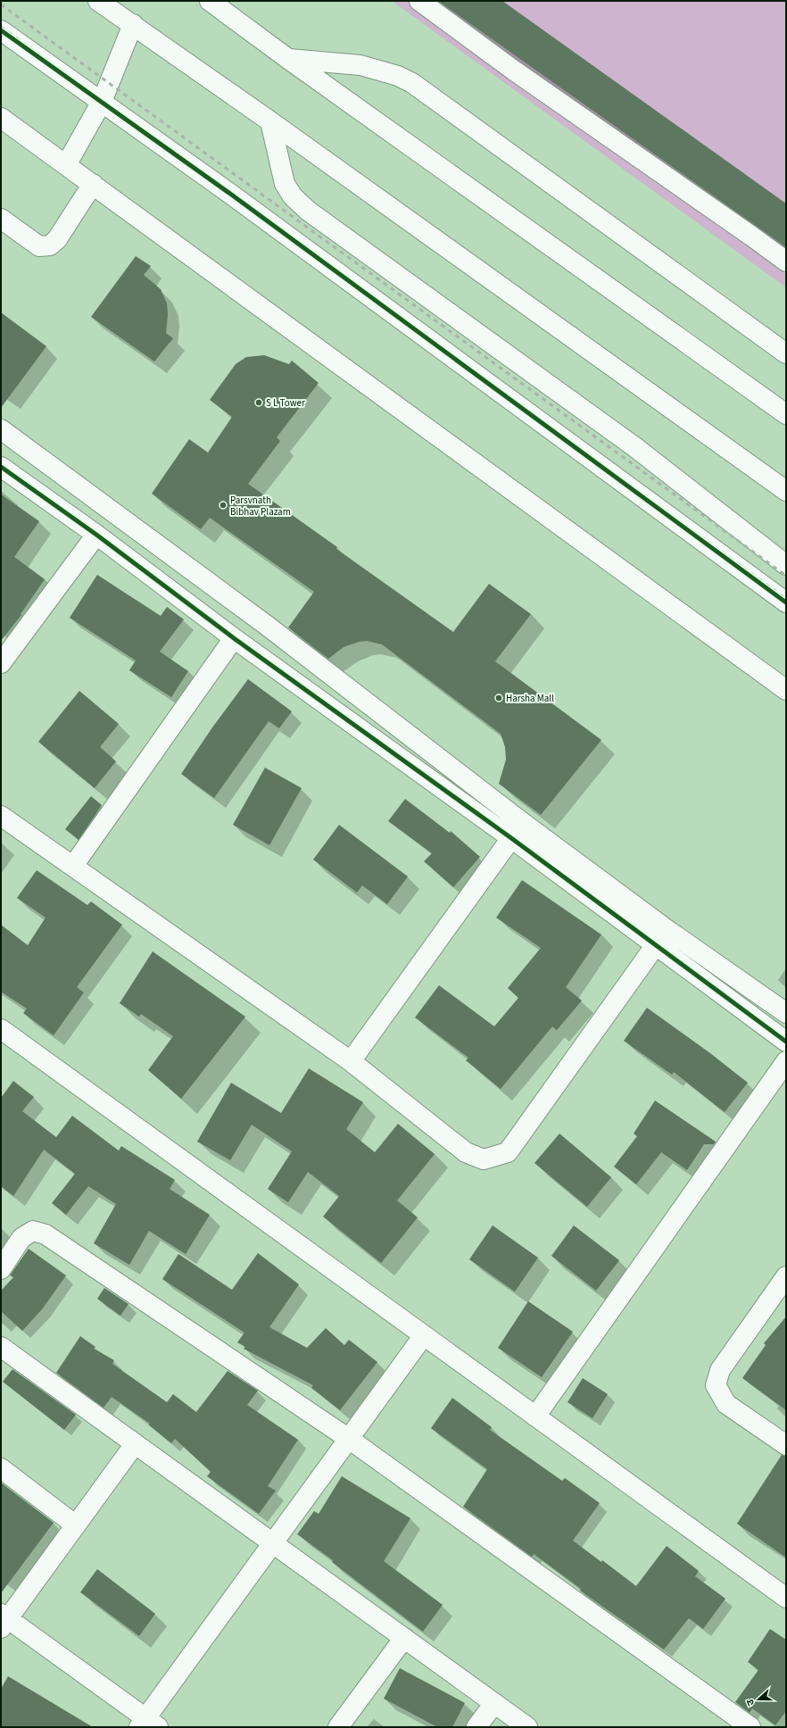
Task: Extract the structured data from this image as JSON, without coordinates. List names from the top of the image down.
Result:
{
  "places": ["S L Tower", "Parsvnath Bibhav Plazam", "Harsha Mall"],
  "north": "left"
}
